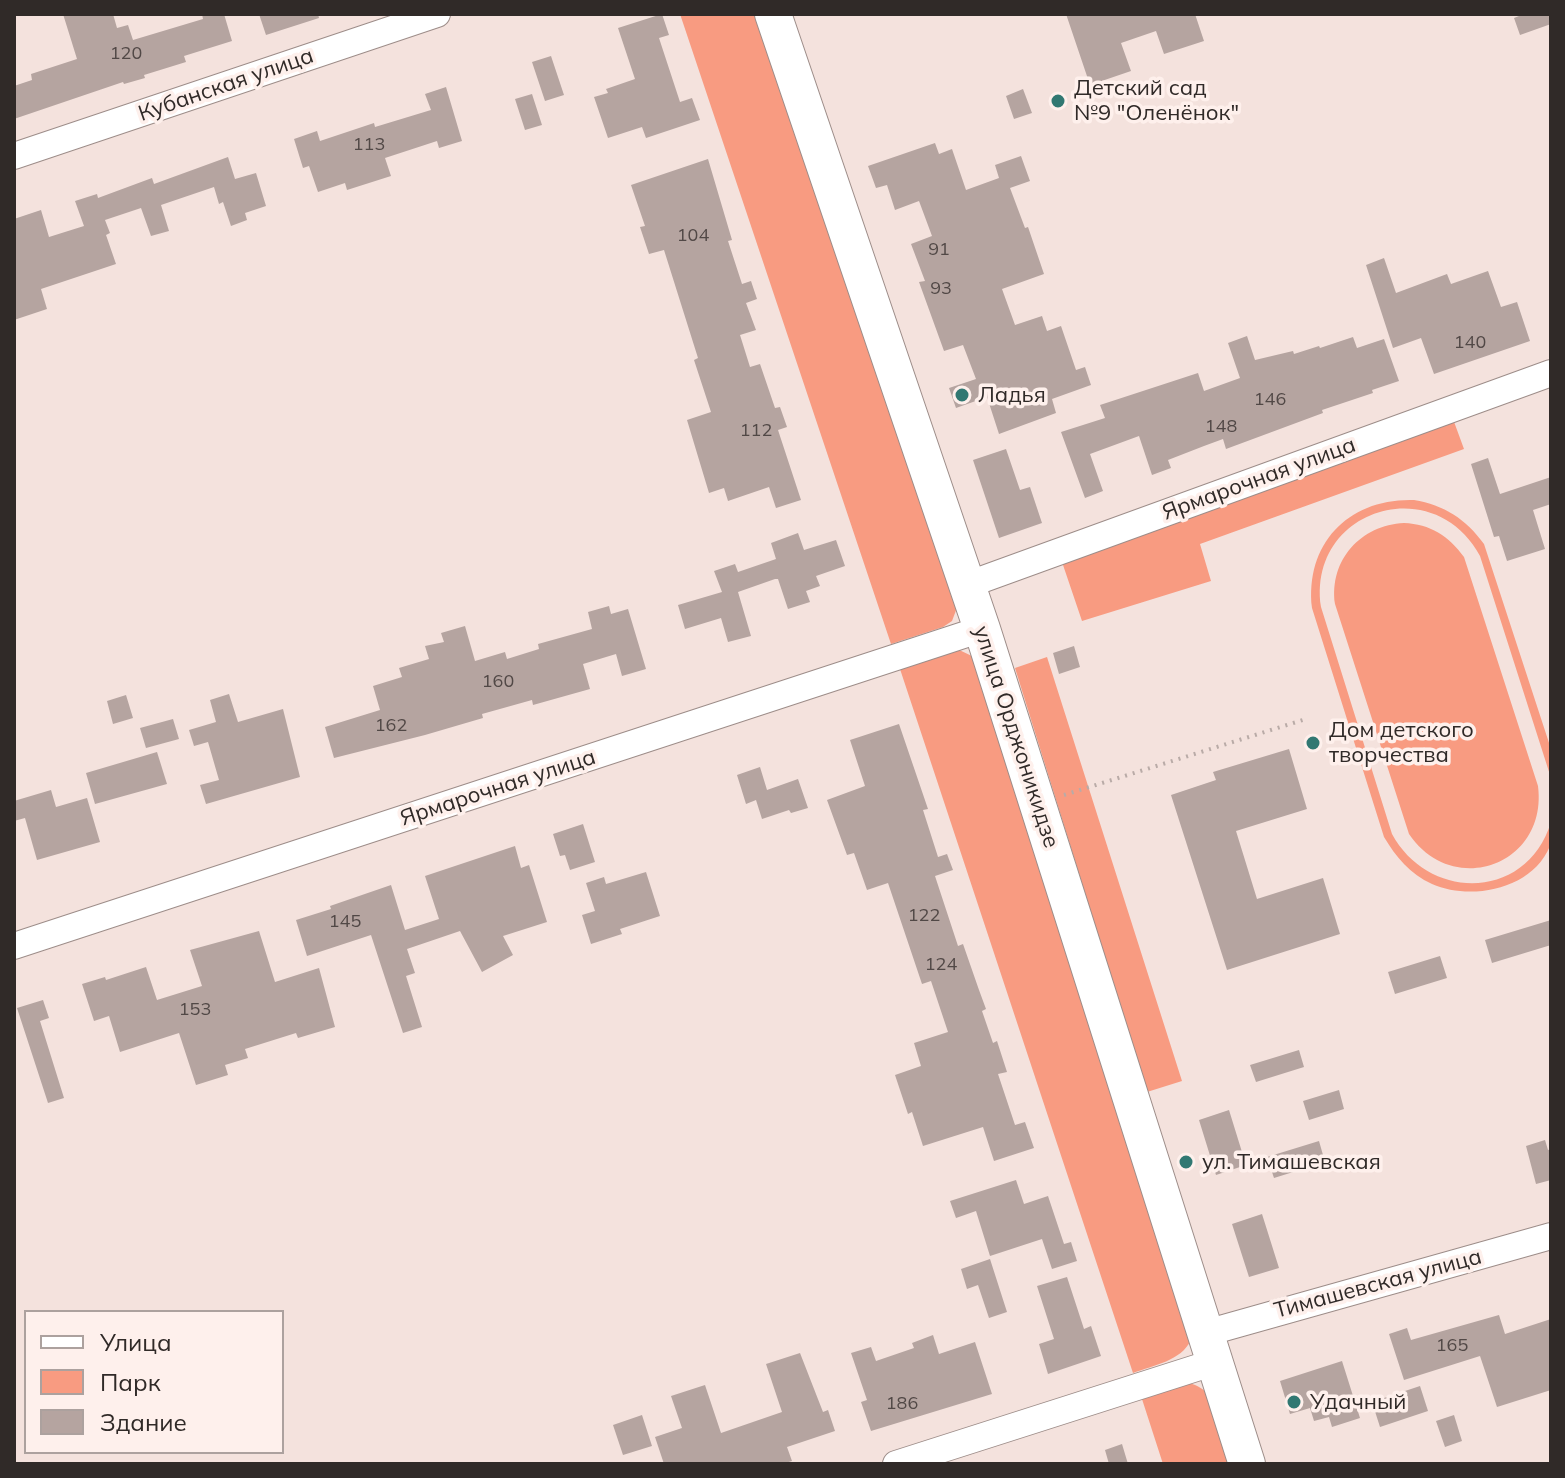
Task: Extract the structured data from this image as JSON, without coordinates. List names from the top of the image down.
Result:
{
  "streets": {
    "main road": ["улица Орджоникидзе"],
    "street": ["Кубанская улица", "Ярмарочная улица", "Тимашевская улица"]
  },
  "crossings": [
    ["Ярмарочная улица", "улица Орджоникидзе"],
    ["улица Орджоникидзе", "Тимашевская улица"]
  ],
  "places": [
    "Детский сад №9 \"Оленёнок\"",
    "Ладья",
    "Дом детского творчества",
    "ул. Тимашевская",
    "Удачный"
  ],
  "house_numbers": [
    "120",
    "113",
    "104",
    "91",
    "93",
    "140",
    "146",
    "148",
    "112",
    "160",
    "162",
    "122",
    "145",
    "124",
    "153",
    "165",
    "186"
  ],
  "legend": ["Улица", "Парк", "Здание"]
}
